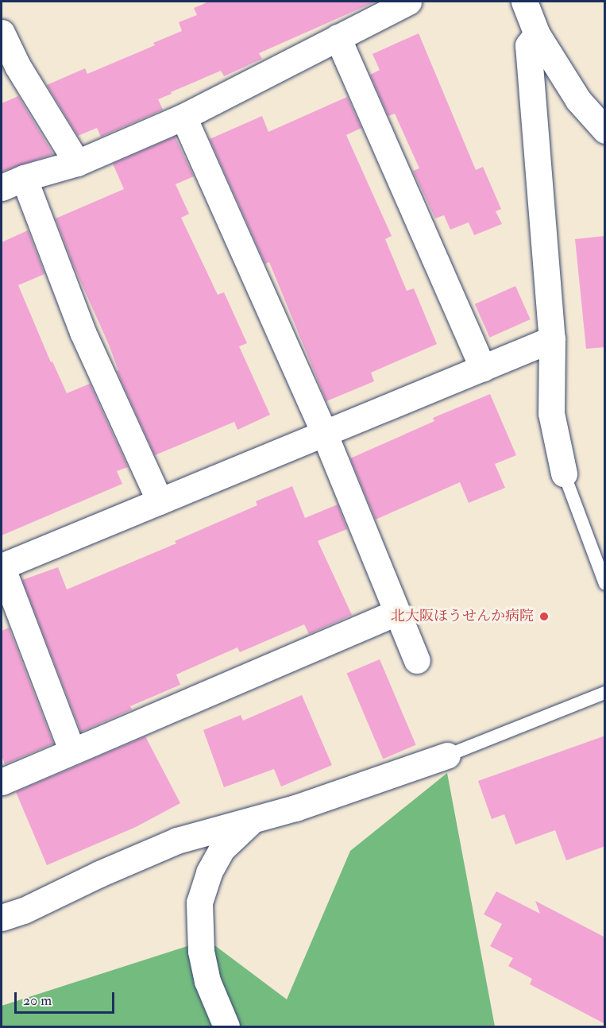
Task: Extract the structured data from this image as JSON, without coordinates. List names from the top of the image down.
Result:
{
  "places": ["北大阪ほうせんか病院"],
  "scale_bar": "20 m"
}
